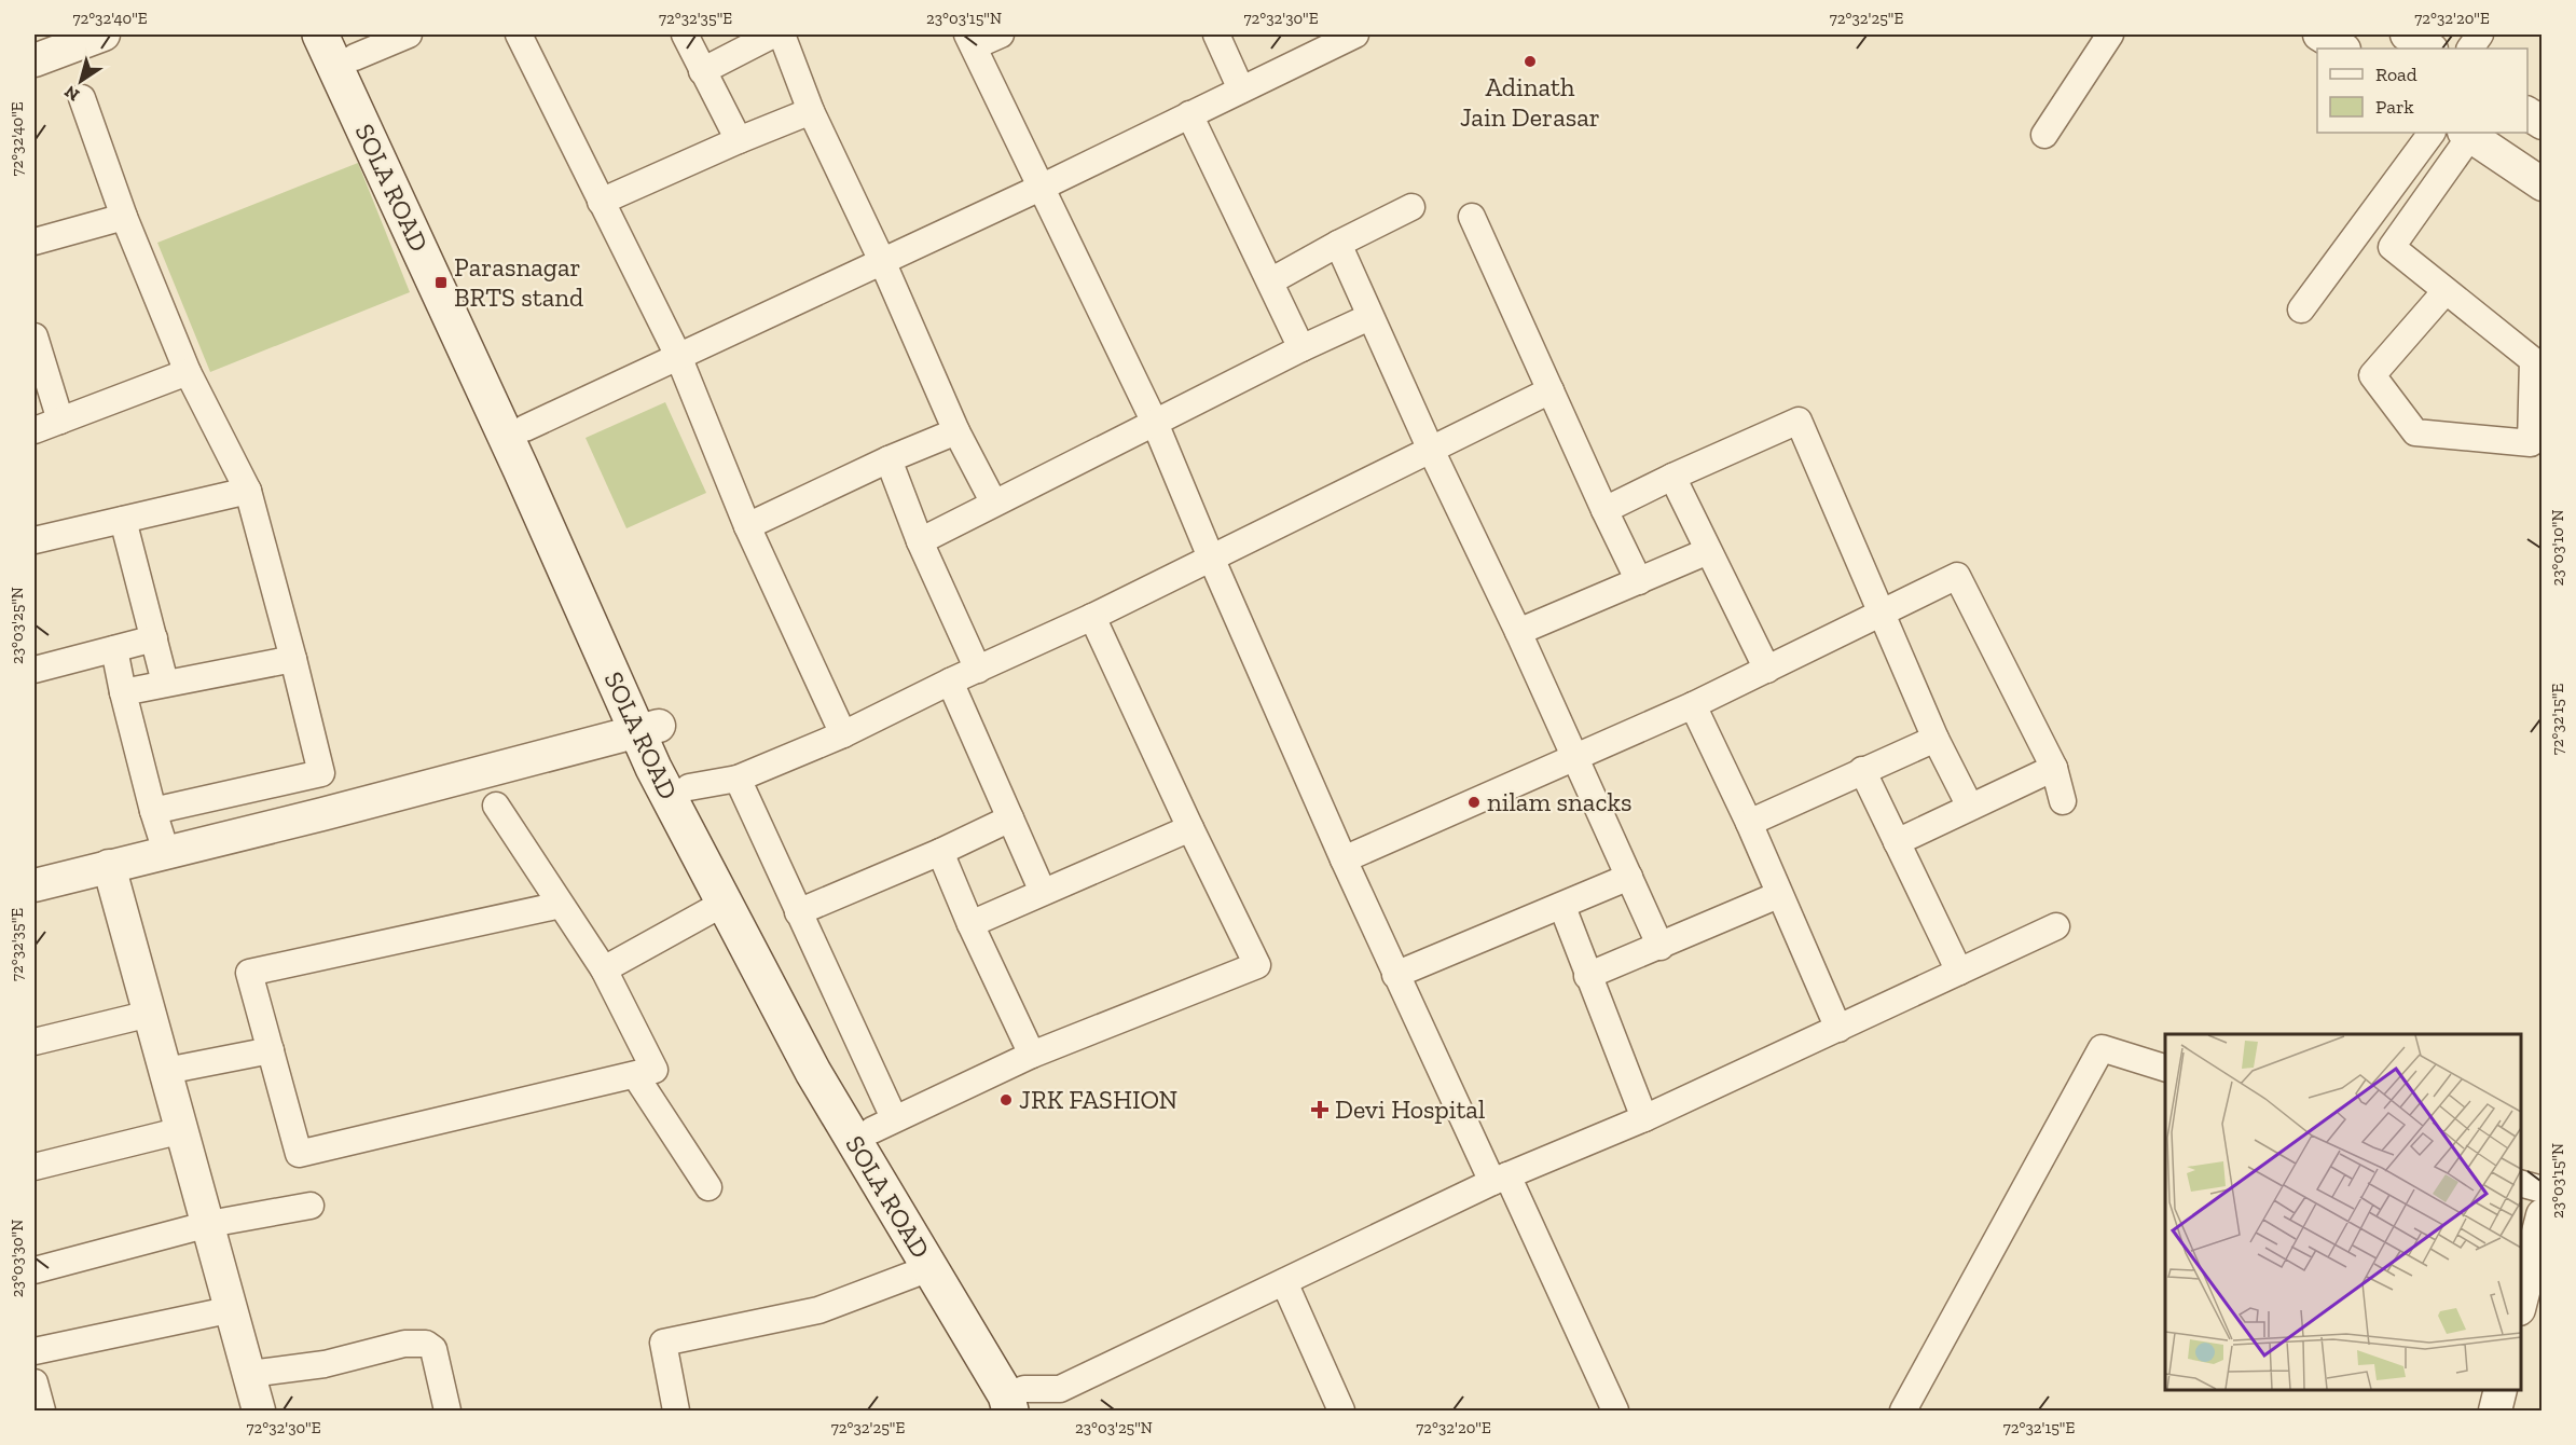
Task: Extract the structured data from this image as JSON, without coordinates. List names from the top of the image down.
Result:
{
  "streets": {
    "main road": ["SOLA ROAD"]
  },
  "places": {
    "other": ["Adinath Jain Derasar", "nilam snacks", "JRK FASHION"],
    "transit": ["Parasnagar BRTS stand"],
    "health": ["Devi Hospital"]
  },
  "legend": ["Road", "Park"],
  "north": "bottom left",
  "coordinates": [
    "72°32'40\"E",
    "72°32'35\"E",
    "23°03'15\"N",
    "72°32'30\"E",
    "72°32'25\"E",
    "72°32'20\"E",
    "23°03'10\"N",
    "23°03'25\"N",
    "72°32'15\"E",
    "23°03'30\"N"
  ]
}
